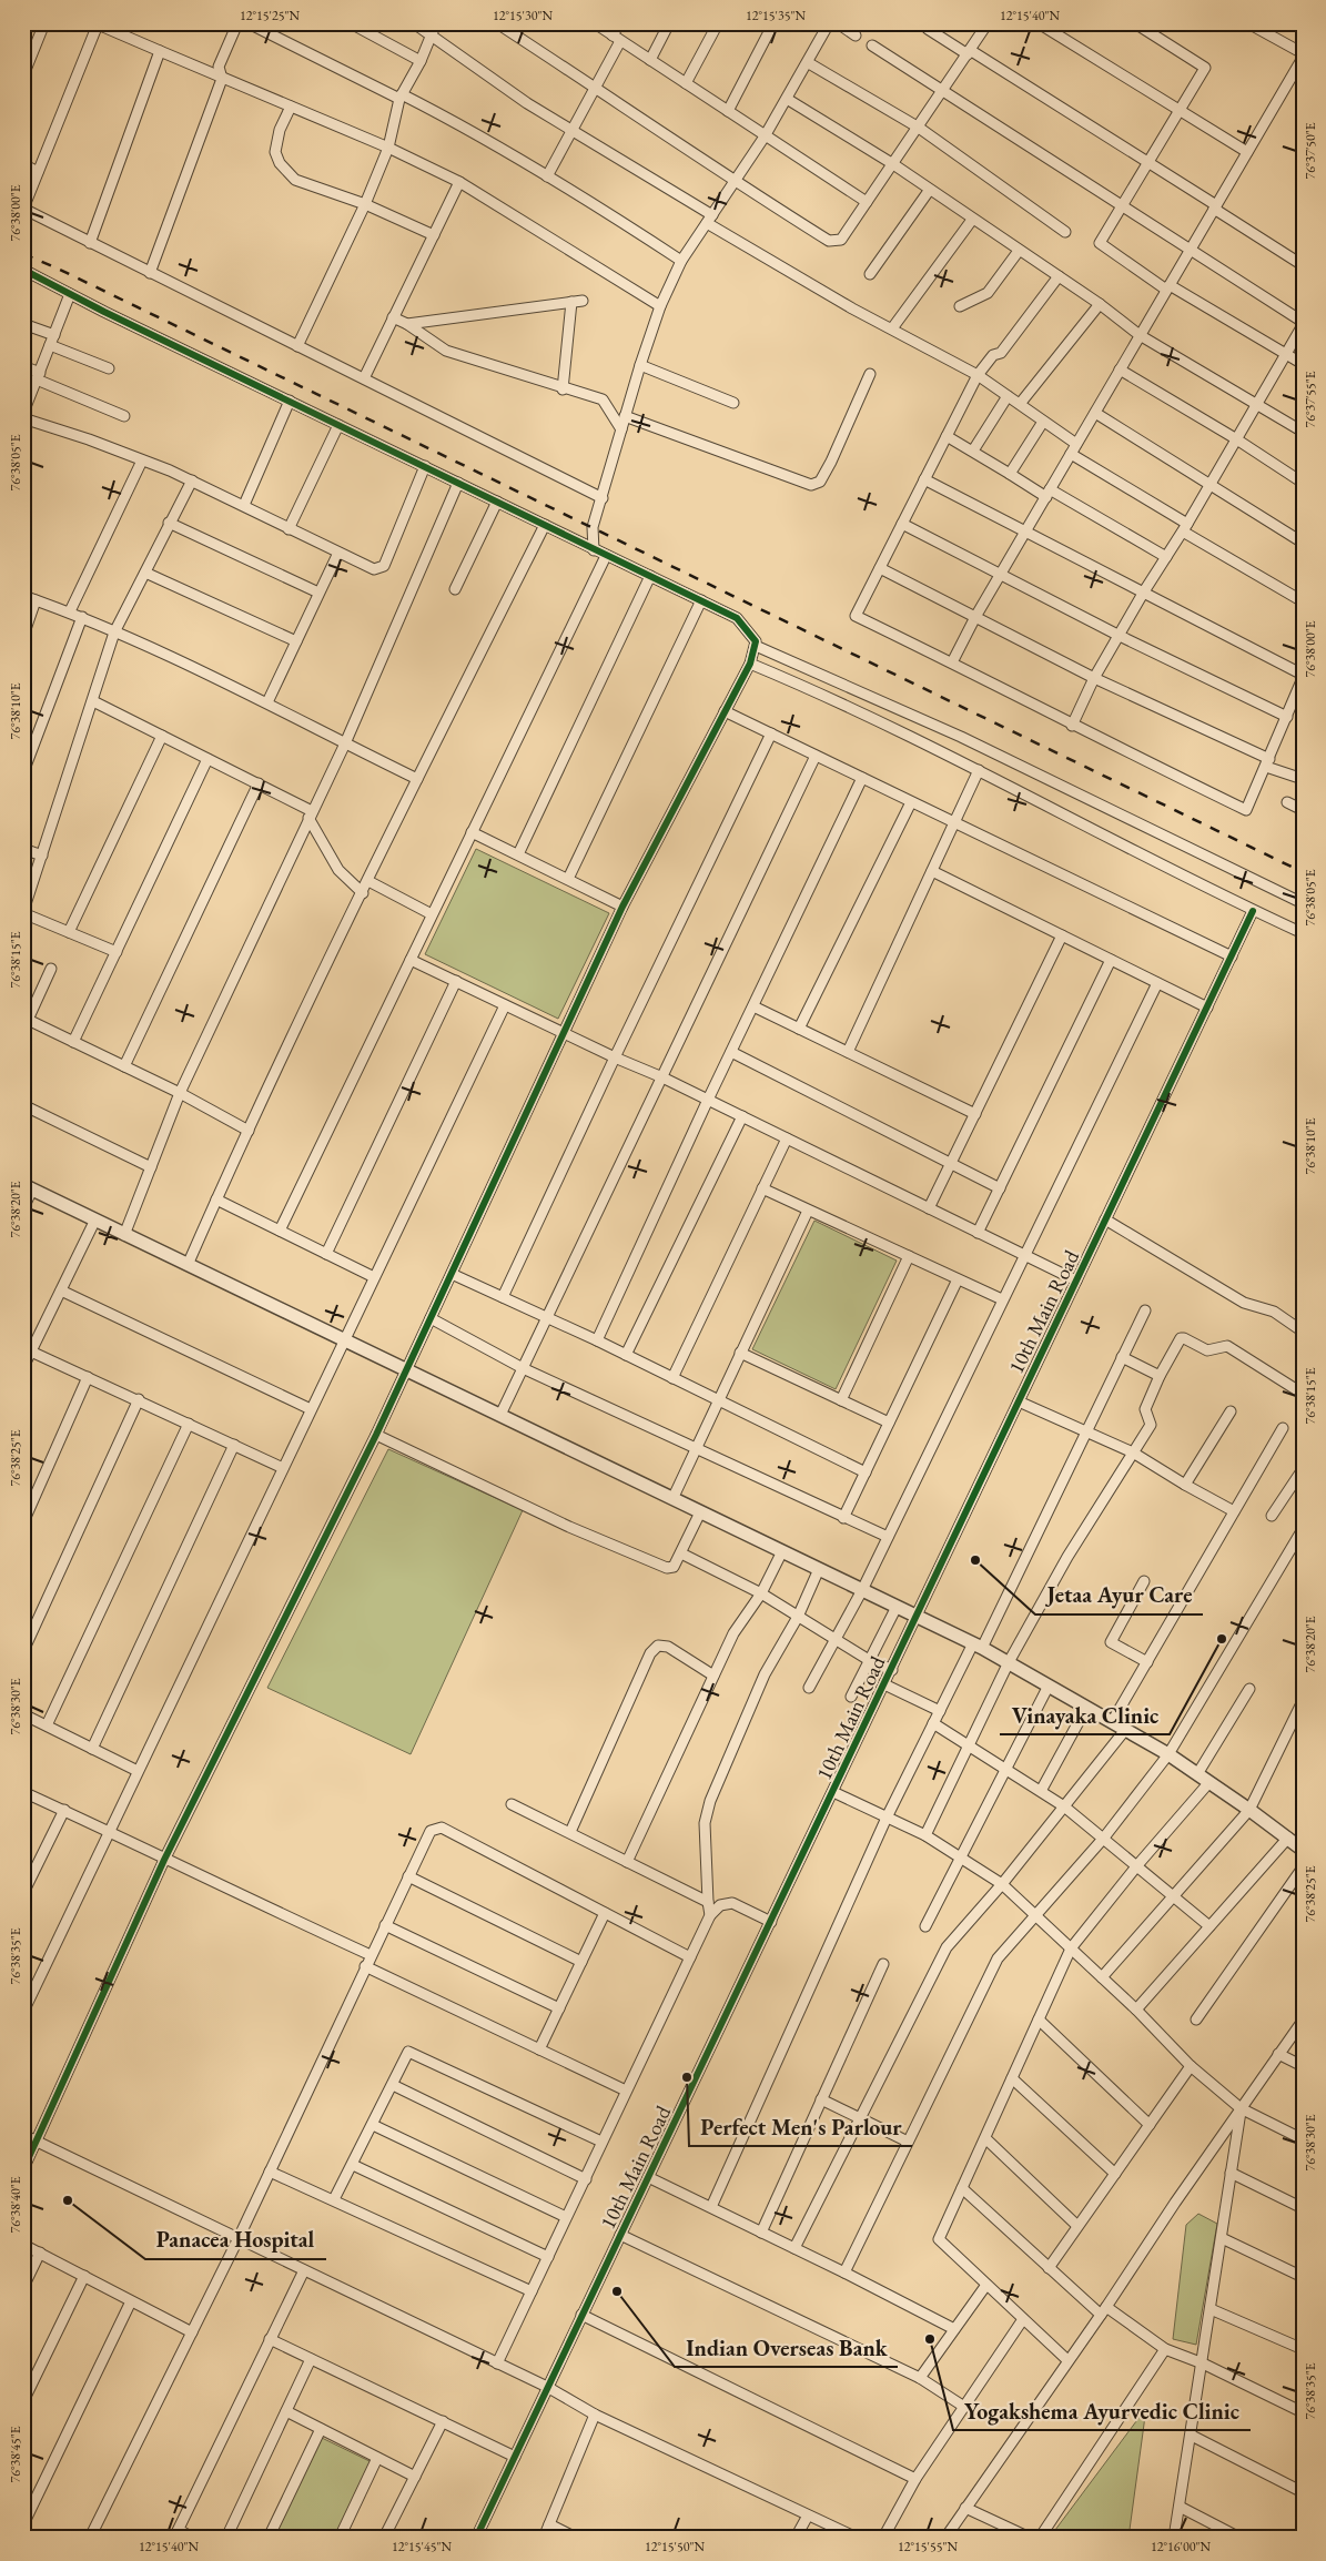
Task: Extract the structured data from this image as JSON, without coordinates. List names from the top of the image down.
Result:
{
  "streets": {
    "street": ["10th Main Road"]
  },
  "places": [
    "Jetaa Ayur Care",
    "Vinayaka Clinic",
    "Perfect Men's Parlour",
    "Panacea Hospital",
    "Indian Overseas Bank",
    "Yogakshema Ayurvedic Clinic"
  ],
  "coordinates": [
    "12°15'25\"N",
    "12°15'30\"N",
    "12°15'35\"N",
    "12°15'40\"N",
    "76°37'50\"E",
    "76°38'00\"E",
    "76°37'55\"E",
    "76°38'05\"E",
    "76°38'10\"E",
    "76°38'15\"E",
    "76°38'20\"E",
    "76°38'25\"E",
    "76°38'30\"E",
    "76°38'35\"E",
    "76°38'40\"E",
    "76°38'45\"E",
    "12°15'45\"N",
    "12°15'50\"N",
    "12°15'55\"N",
    "12°16'00\"N"
  ]
}
